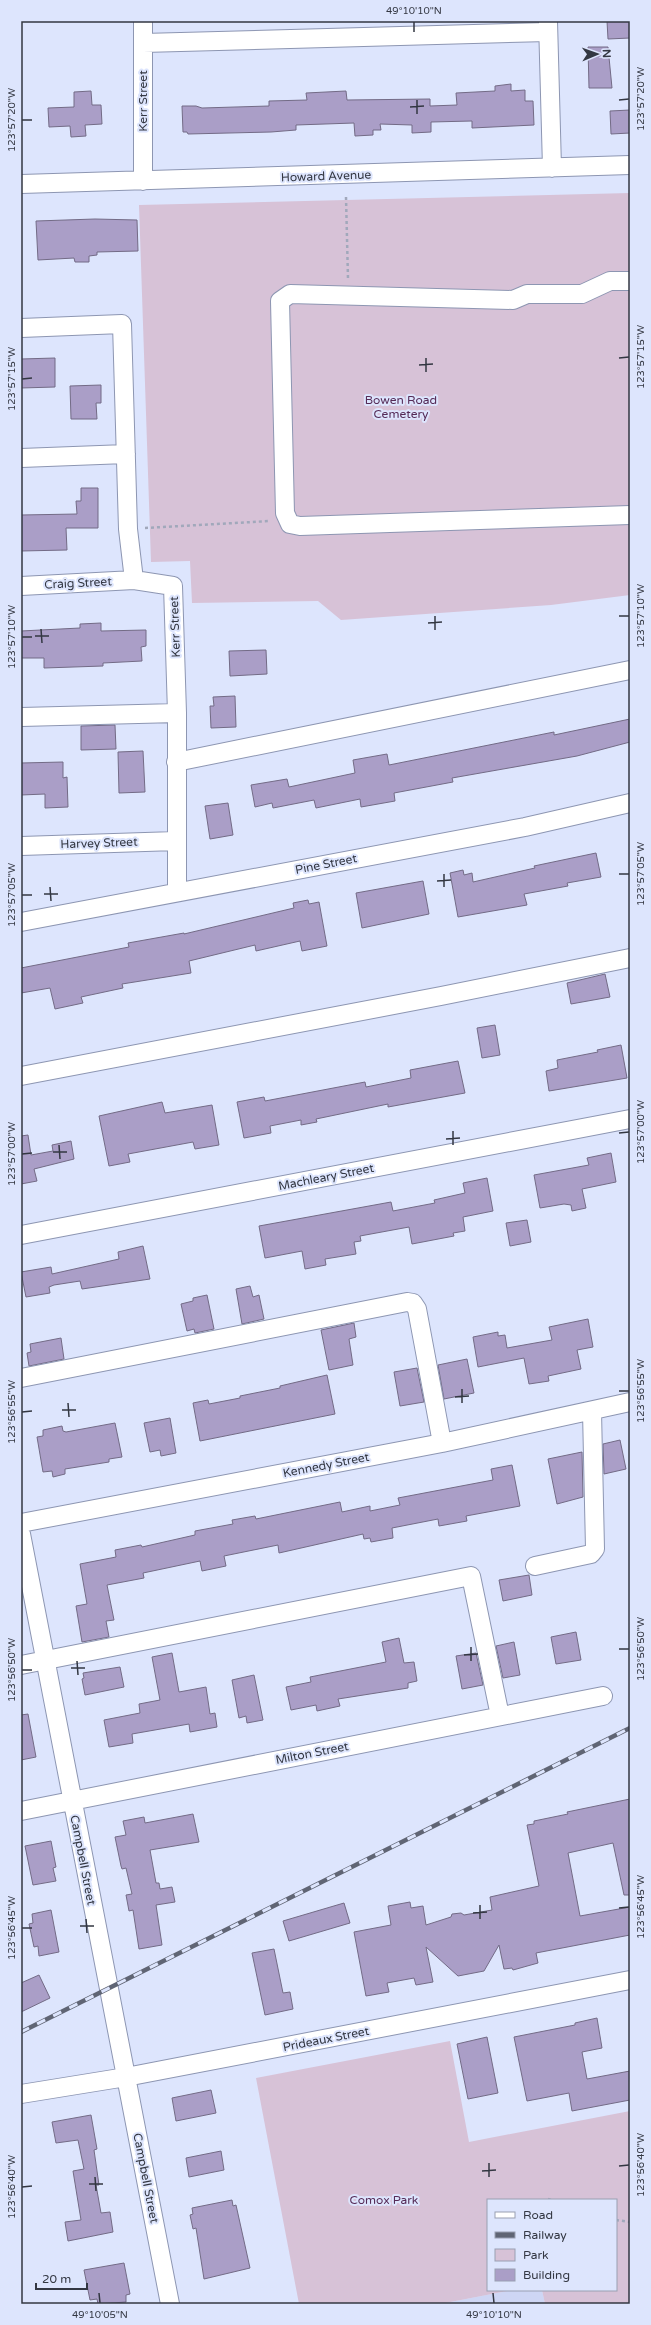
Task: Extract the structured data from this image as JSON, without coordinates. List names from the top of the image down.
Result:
{
  "streets": {
    "street": [
      "Kerr Street",
      "Howard Avenue",
      "Craig Street",
      "Harvey Street",
      "Pine Street",
      "Machleary Street",
      "Kennedy Street",
      "Milton Street",
      "Campbell Street",
      "Prideaux Street"
    ]
  },
  "crossings": [
    ["Kerr Street", "Howard Avenue"],
    ["Kerr Street", "Craig Street"],
    ["Kerr Street", "Harvey Street"],
    ["Kerr Street", "Pine Street"],
    ["Milton Street", "Campbell Street"],
    ["Campbell Street", "Prideaux Street"]
  ],
  "parks": ["Bowen Road Cemetery", "Comox Park"],
  "legend": [
    "Road",
    "Railway",
    "Park",
    "Building"
  ],
  "scale_bar": "20 m",
  "north": "right",
  "coordinates": [
    "49°10'10\"N",
    "123°57'20\"W",
    "123°57'15\"W",
    "123°57'10\"W",
    "123°57'05\"W",
    "123°57'00\"W",
    "123°56'55\"W",
    "123°56'50\"W",
    "123°56'45\"W",
    "123°56'40\"W",
    "49°10'05\"N"
  ]
}
